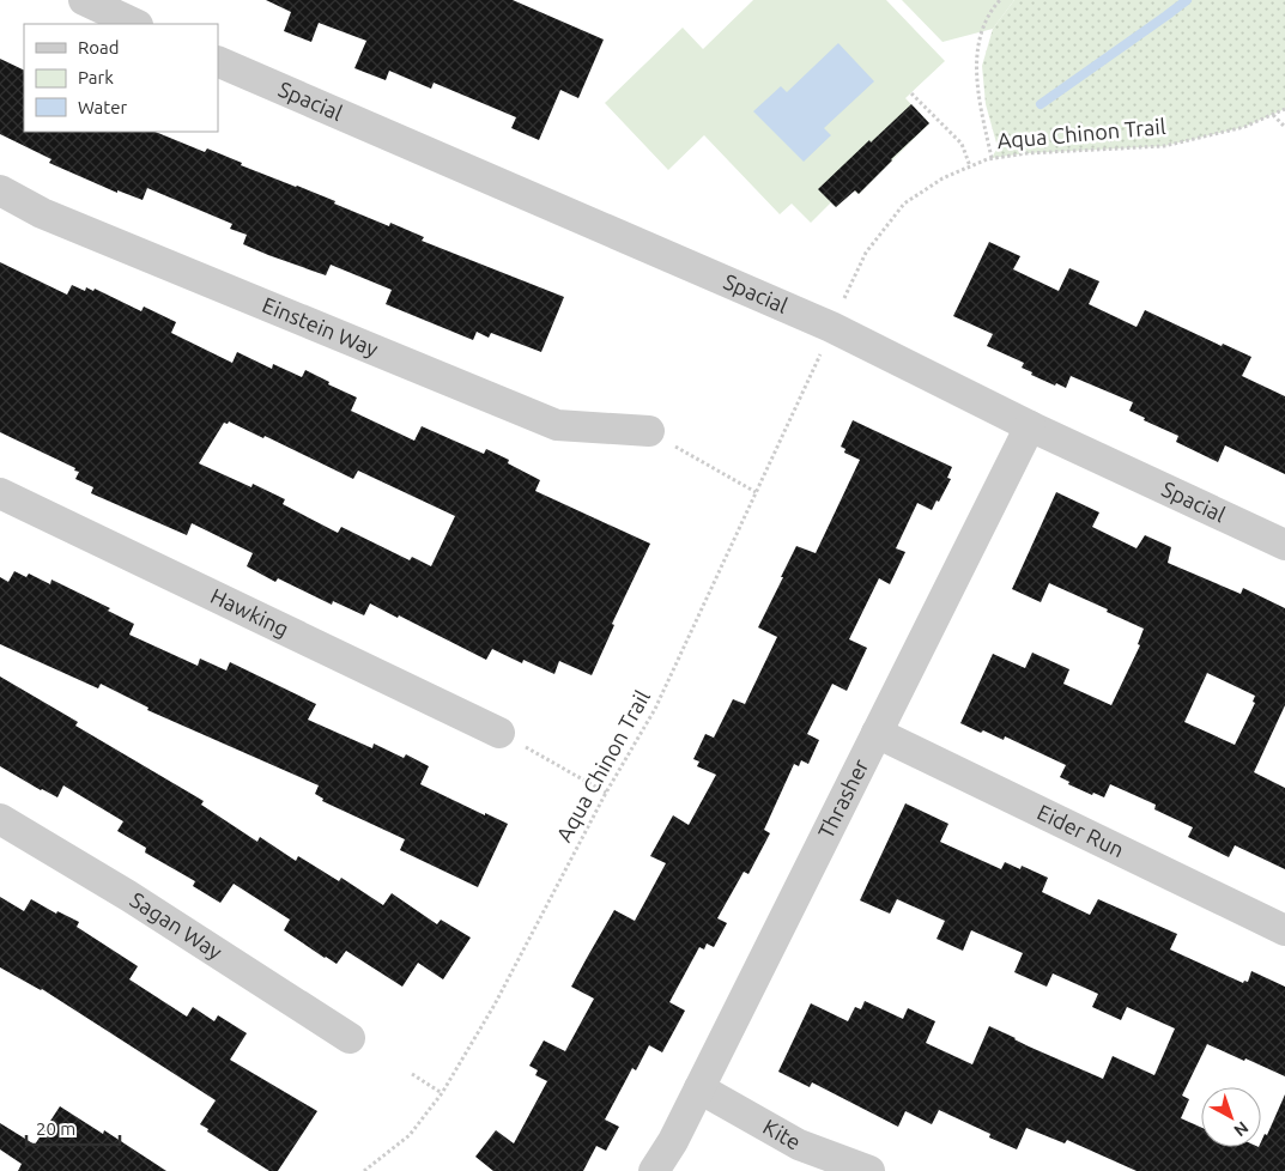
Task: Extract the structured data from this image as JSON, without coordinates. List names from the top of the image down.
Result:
{
  "streets": {
    "street": [
      "Spacial",
      "Einstein Way",
      "Hawking",
      "Thrasher",
      "Eider Run",
      "Sagan Way",
      "Kite"
    ],
    "path": ["Aqua Chinon Trail"]
  },
  "crossings": [
    ["Spacial", "Thrasher"],
    ["Thrasher", "Eider Run"],
    ["Thrasher", "Kite"]
  ],
  "legend": ["Road", "Park", "Water"],
  "scale_bar": "20 m",
  "north": "bottom right"
}
